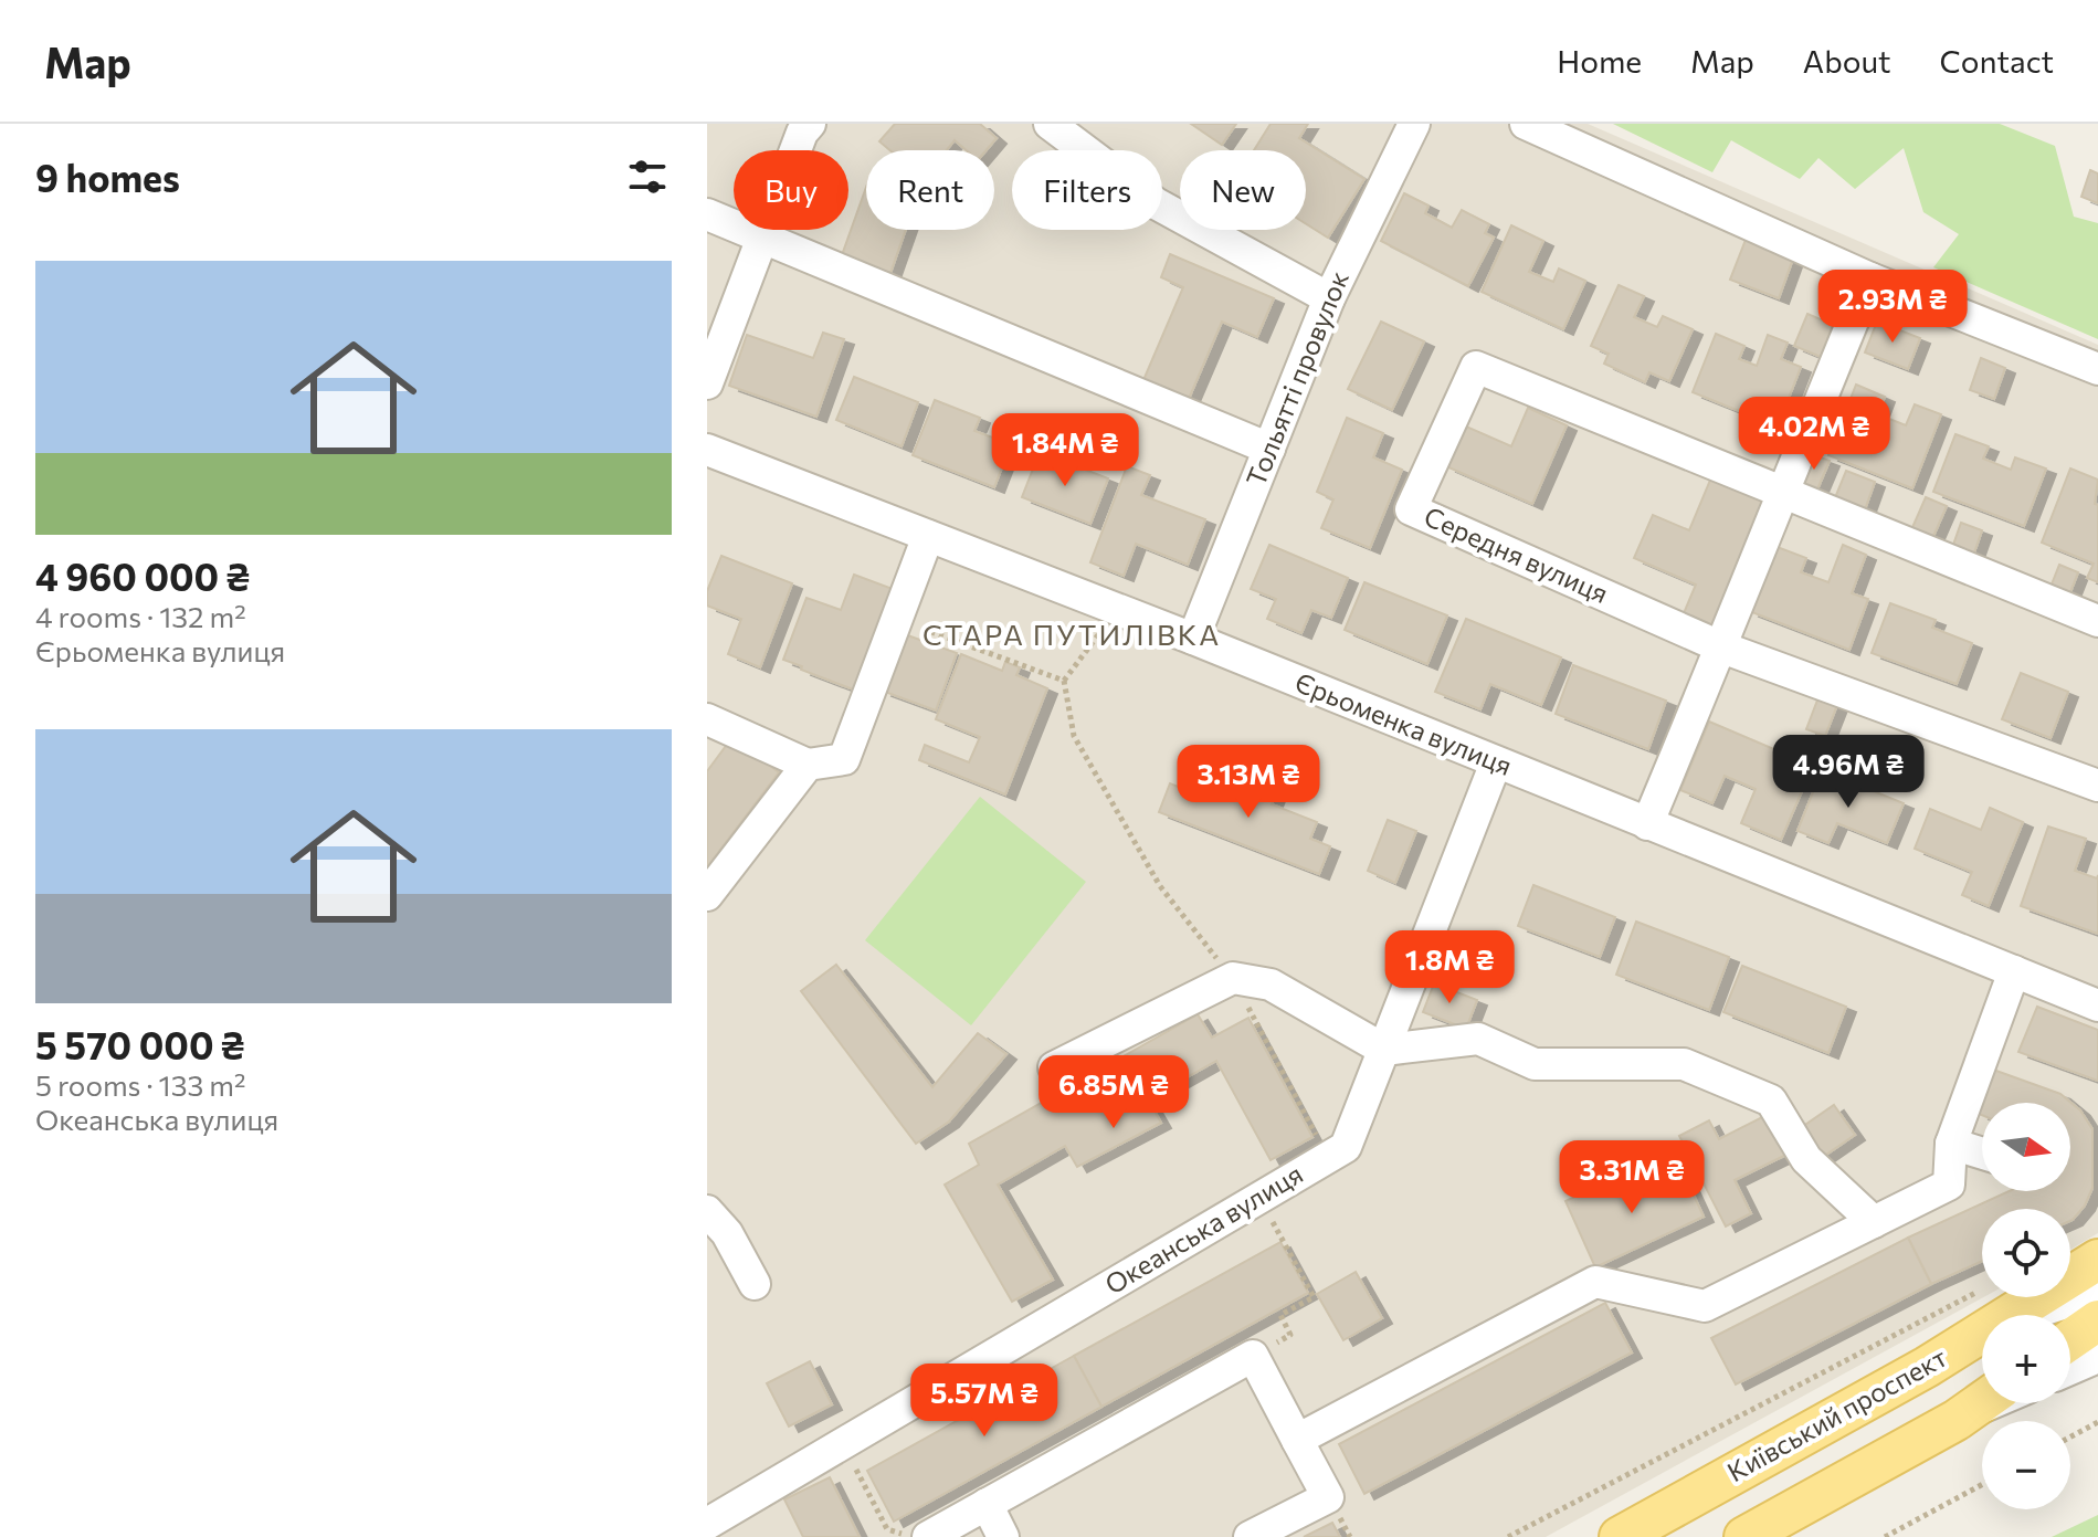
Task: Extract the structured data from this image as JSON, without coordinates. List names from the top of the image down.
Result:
{
  "streets": {
    "main road": ["Київський проспект"],
    "street": [
      "Тольятті провулок",
      "Середня вулиця",
      "Єрьоменка вулиця",
      "Океанська вулиця"
    ]
  },
  "crossings": [
    ["Тольятті провулок", "Єрьоменка вулиця"],
    ["Єрьоменка вулиця", "Океанська вулиця"]
  ],
  "districts": ["СТАРА ПУТИЛІВКА"],
  "north": "right",
  "page": {
    "header": "Map",
    "nav": [
      "Home",
      "Map",
      "About",
      "Contact"
    ],
    "heading": "9 homes",
    "chip": [
      "Buy",
      "Rent",
      "Filters",
      "New"
    ],
    "list": [
      {
        "name": "4 960 000 ₴",
        "note": "4 rooms · 132 m² · Єрьоменка вулиця"
      },
      {
        "name": "5 570 000 ₴",
        "note": "5 rooms · 133 m² · Океанська вулиця"
      }
    ],
    "price": [
      "2.93M ₴",
      "4.02M ₴",
      "1.84M ₴",
      "4.96M ₴",
      "3.13M ₴",
      "1.8M ₴",
      "6.85M ₴",
      "3.31M ₴",
      "5.57M ₴"
    ],
    "map_buttons": ["+", "−"]
  }
}
